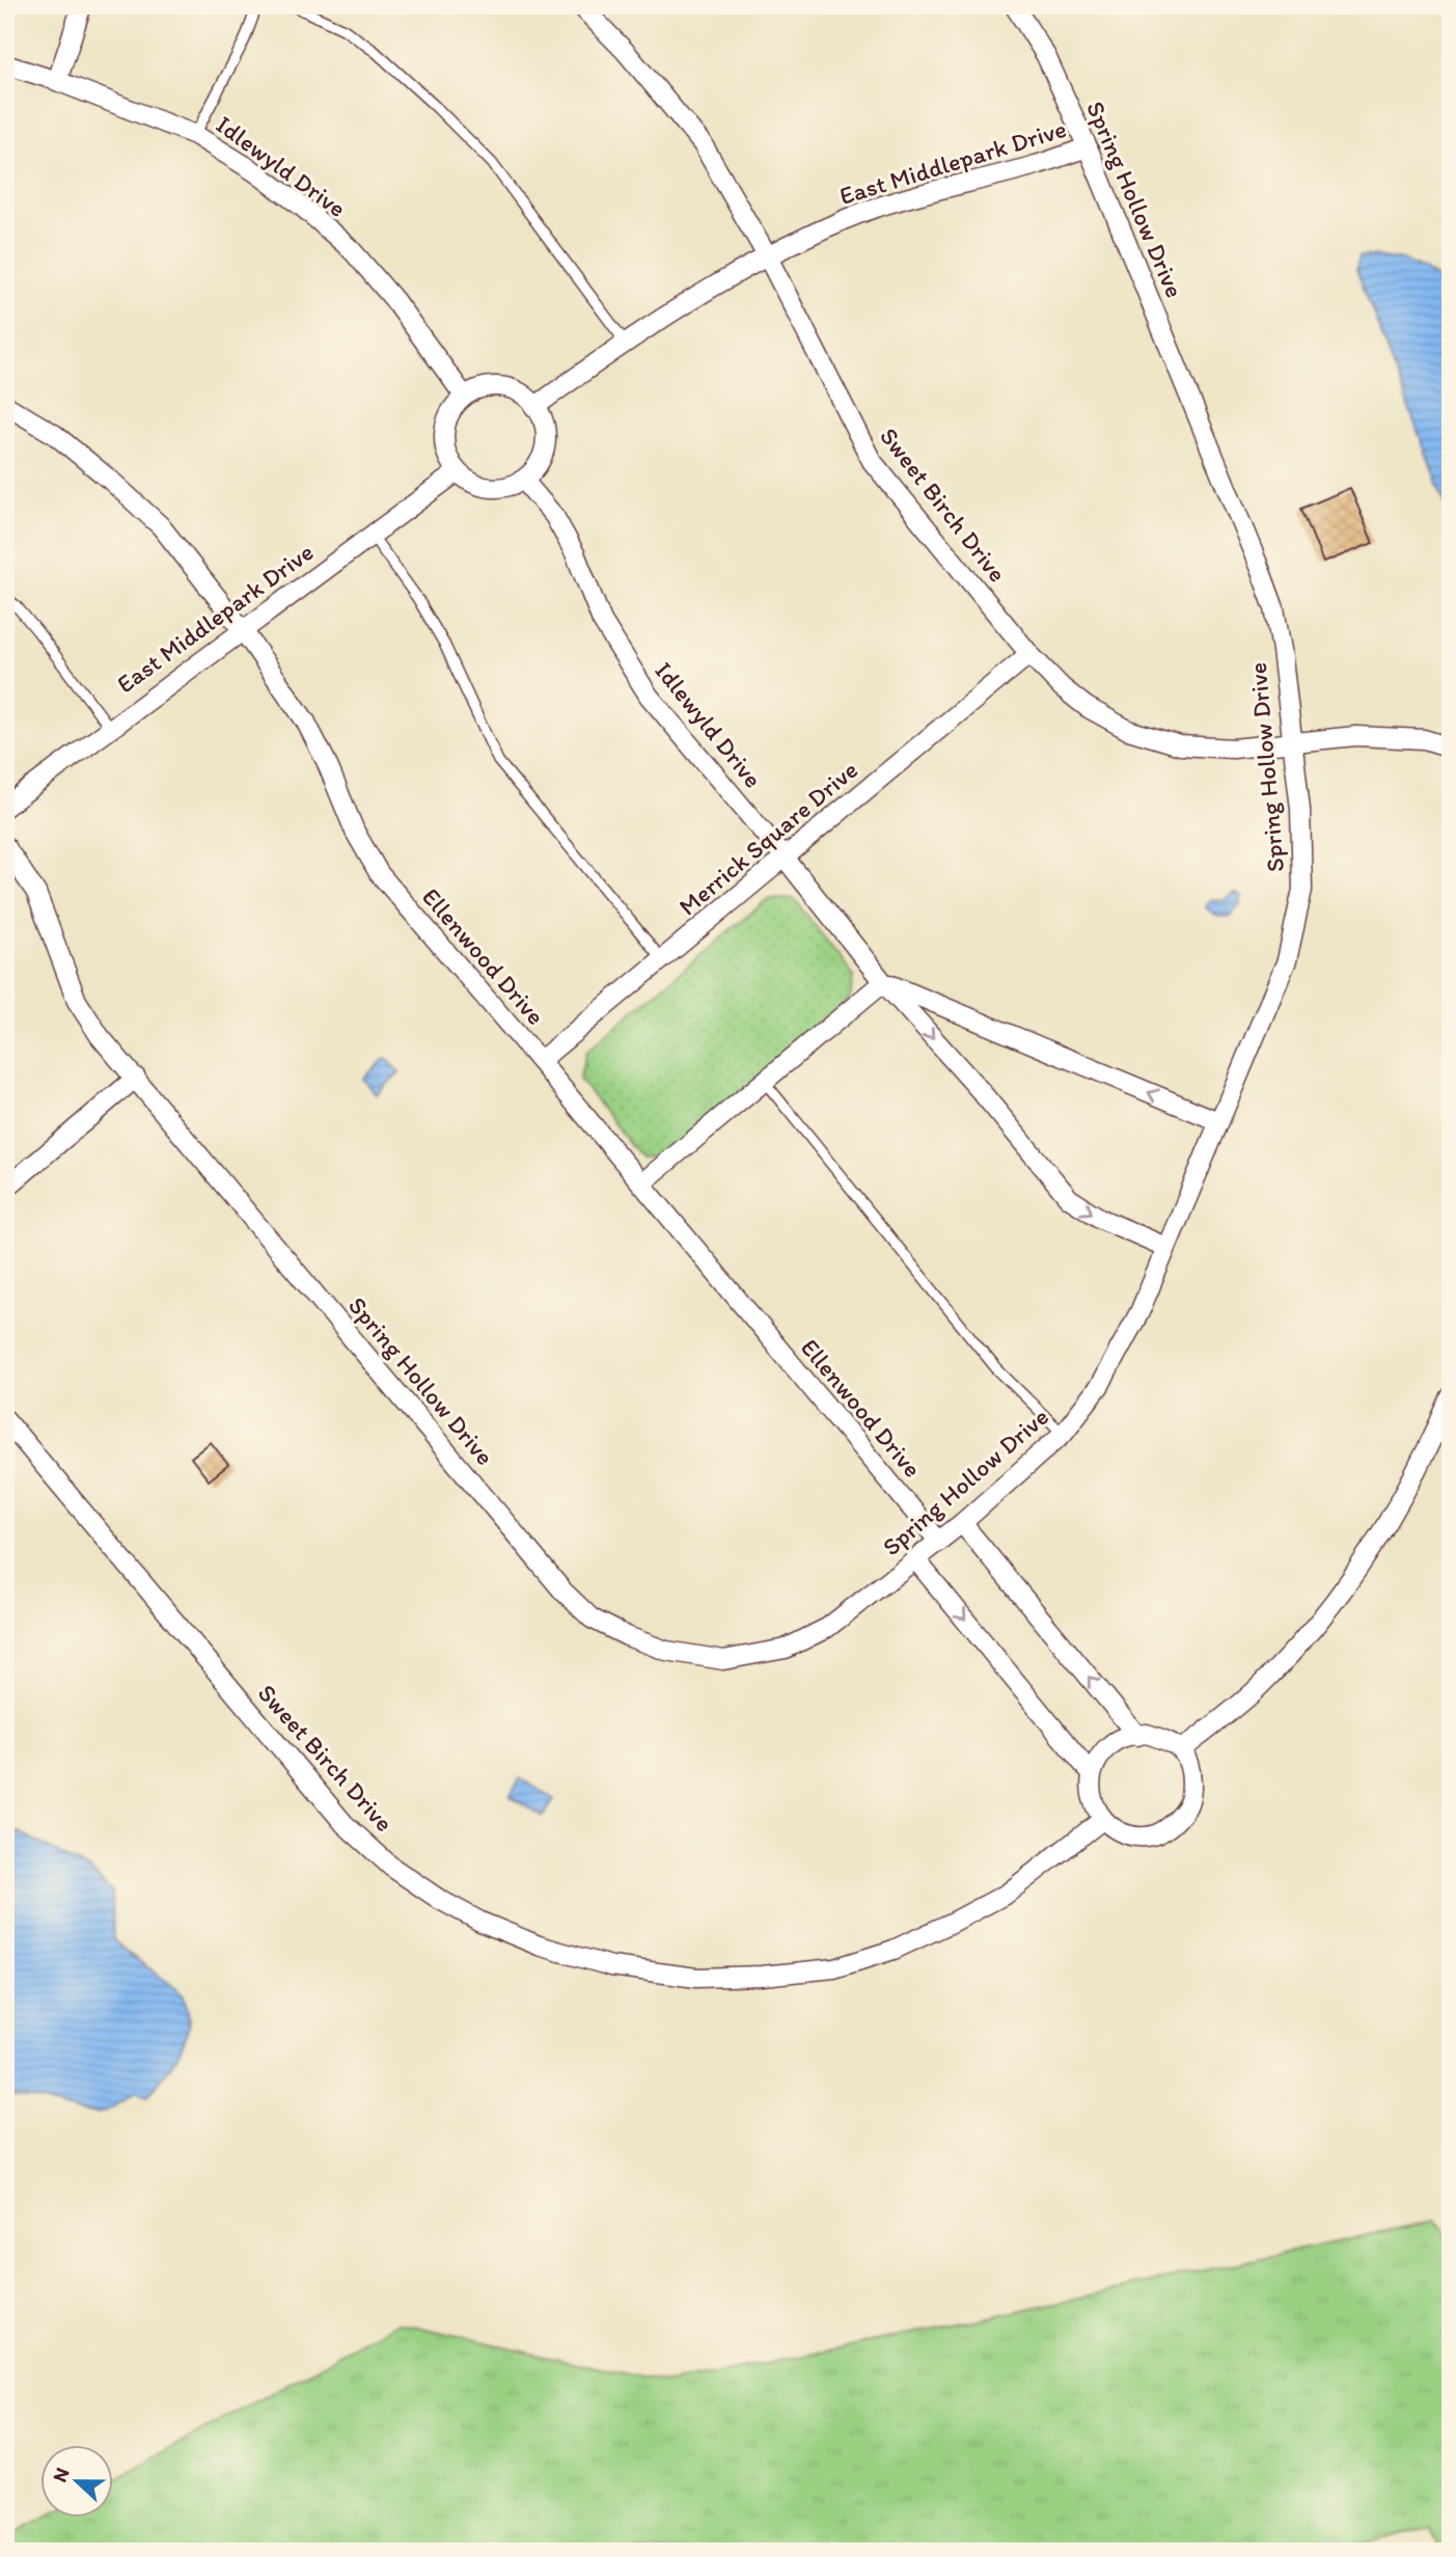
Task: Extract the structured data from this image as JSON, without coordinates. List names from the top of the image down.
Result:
{
  "streets": {
    "street": [
      "East Middlepark Drive",
      "Idlewyld Drive",
      "Spring Hollow Drive",
      "Sweet Birch Drive",
      "Merrick Square Drive",
      "Ellenwood Drive"
    ]
  },
  "crossings": [
    ["East Middlepark Drive", "Idlewyld Drive"],
    ["East Middlepark Drive", "Spring Hollow Drive"],
    ["East Middlepark Drive", "Sweet Birch Drive"],
    ["East Middlepark Drive", "Ellenwood Drive"],
    ["Idlewyld Drive", "Spring Hollow Drive"],
    ["Idlewyld Drive", "Merrick Square Drive"],
    ["Spring Hollow Drive", "Sweet Birch Drive"],
    ["Spring Hollow Drive", "Ellenwood Drive"],
    ["Sweet Birch Drive", "Merrick Square Drive"],
    ["Merrick Square Drive", "Ellenwood Drive"]
  ],
  "north": "left"
}
